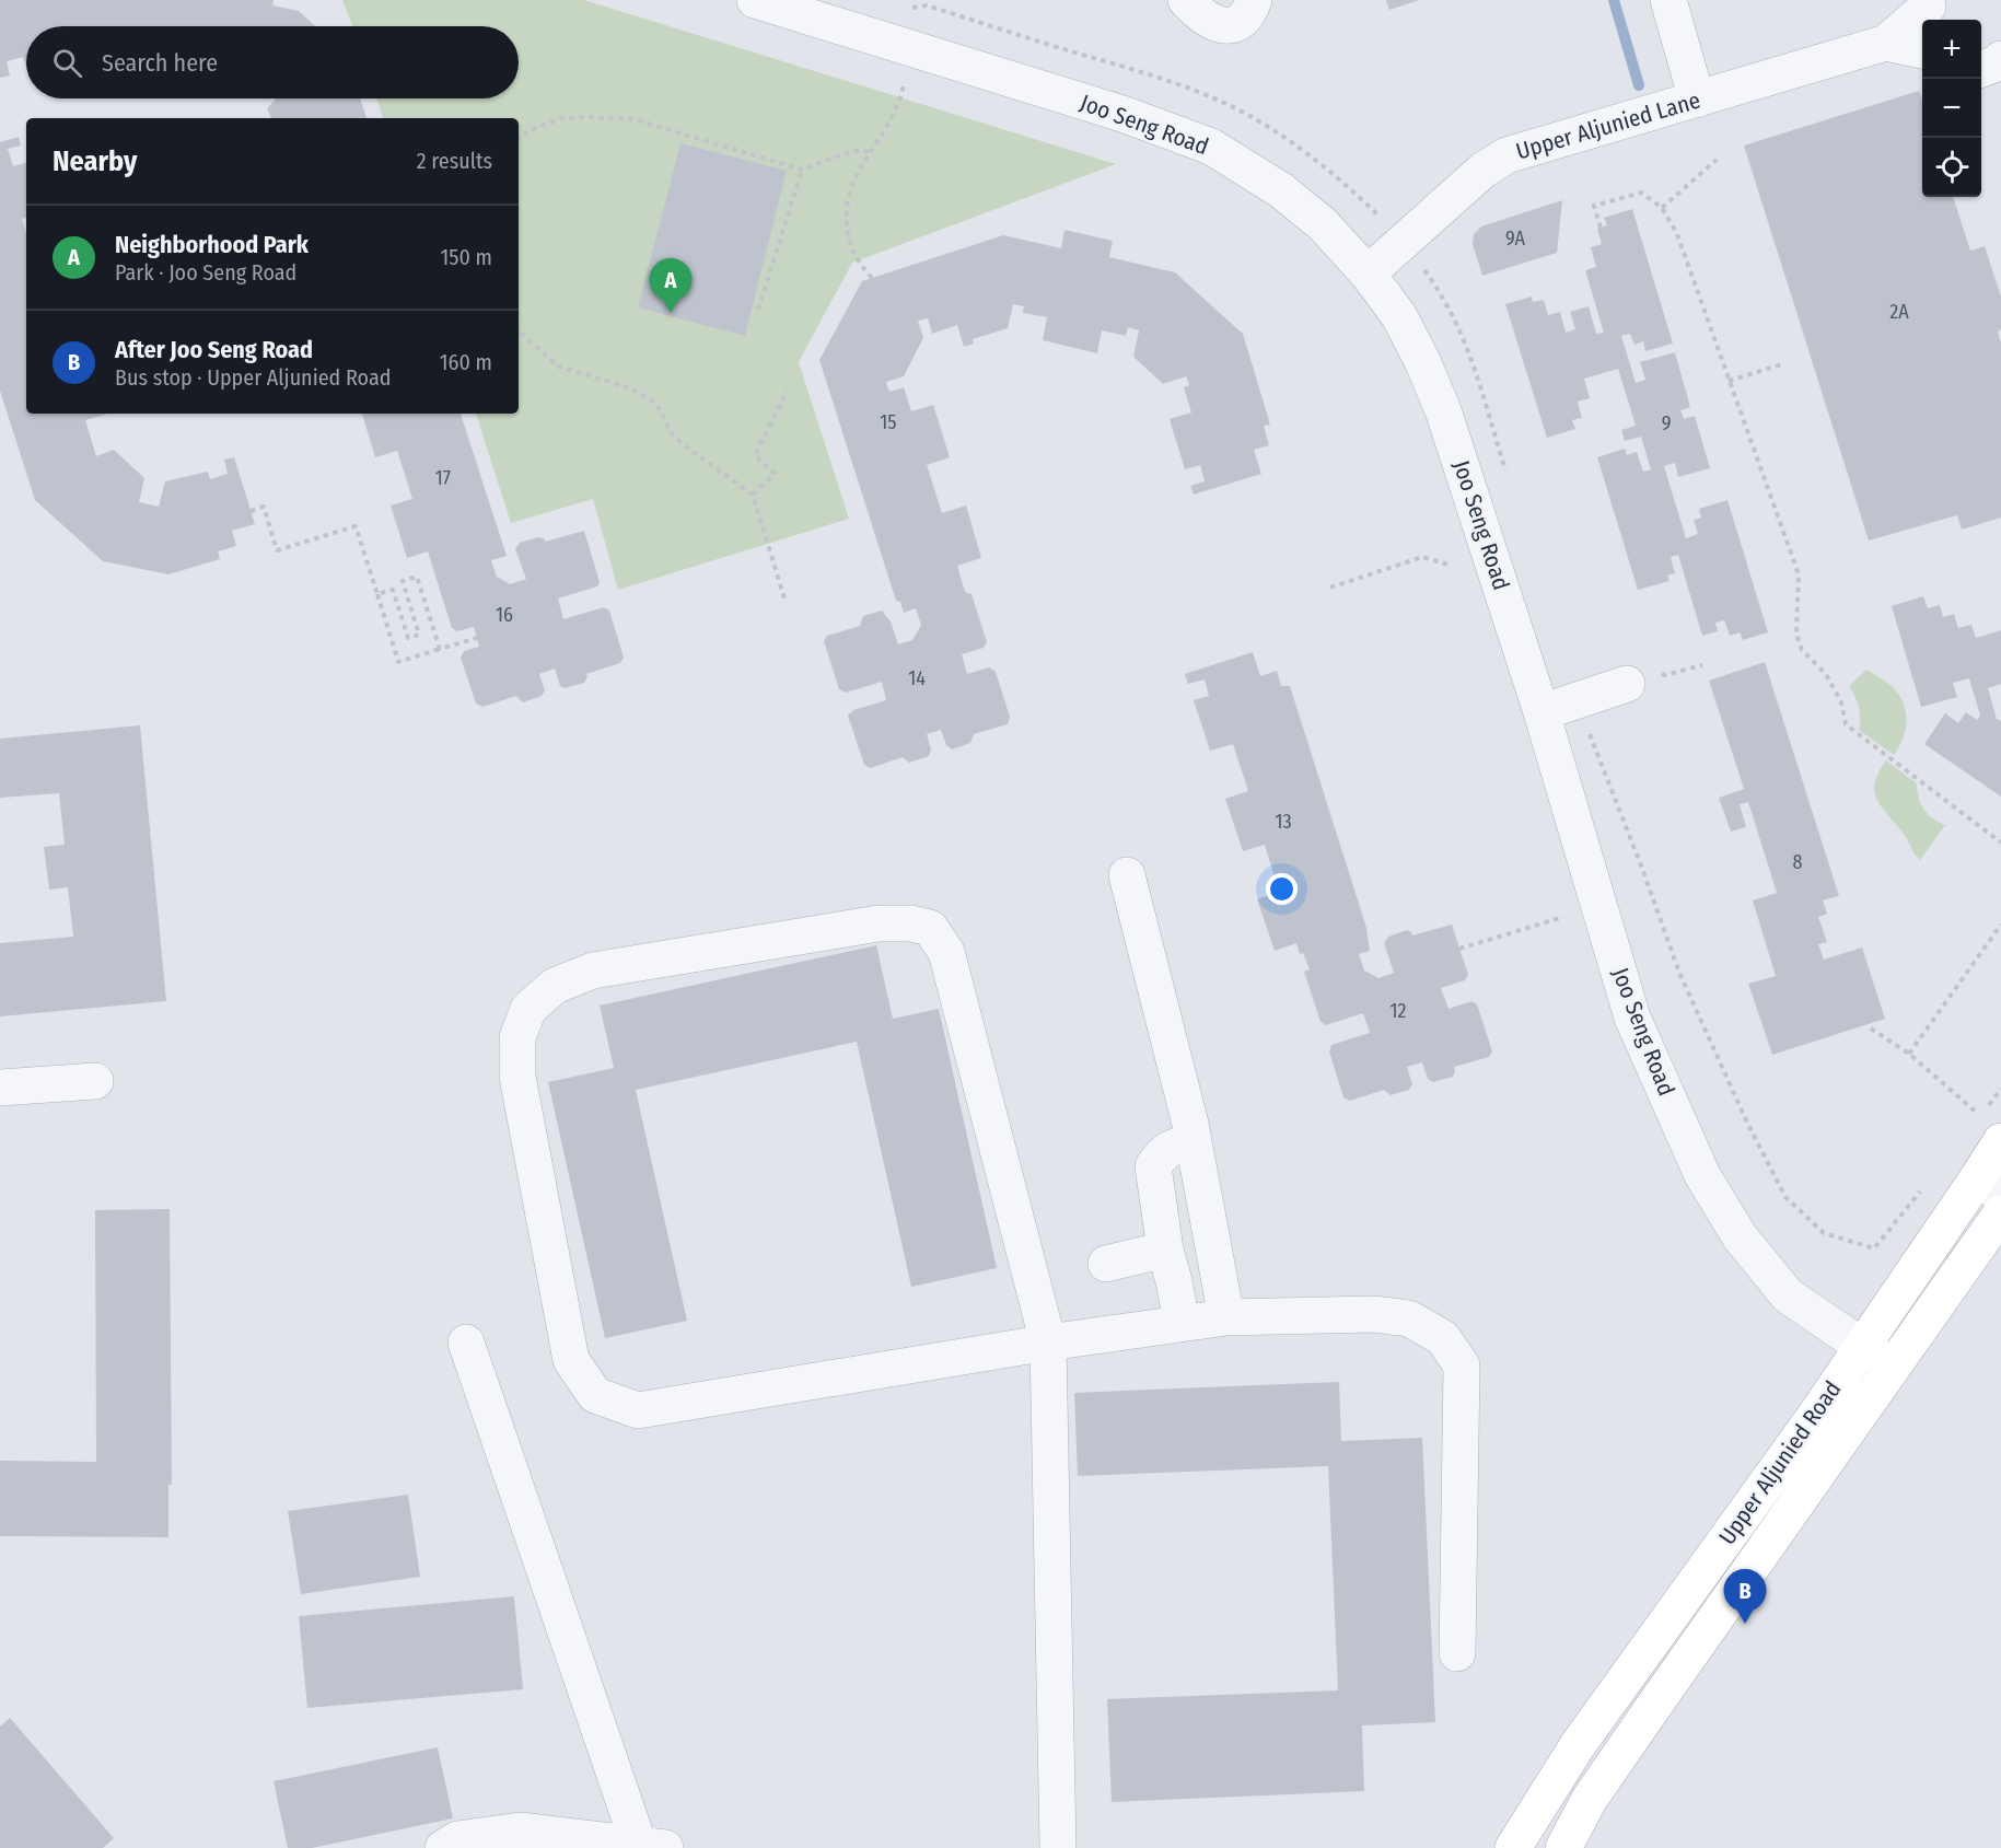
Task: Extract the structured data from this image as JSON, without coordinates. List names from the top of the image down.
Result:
{
  "streets": {
    "main road": ["Upper Aljunied Road"],
    "street": ["Joo Seng Road", "Upper Aljunied Lane"]
  },
  "crossings": [
    ["Joo Seng Road", "Upper Aljunied Lane"],
    ["Joo Seng Road", "Upper Aljunied Road"]
  ],
  "house_numbers": [
    "9A",
    "2A",
    "15",
    "9",
    "17",
    "16",
    "14",
    "13",
    "8",
    "12"
  ],
  "page": {
    "map_buttons": ["+", "−"],
    "search": "Search here",
    "heading": ["Nearby", "2 results"],
    "list": [
      {
        "mark": "A",
        "name": "Neighborhood Park",
        "note": "Park · Joo Seng Road",
        "value": "150 m"
      },
      {
        "mark": "B",
        "name": "After Joo Seng Road",
        "note": "Bus stop · Upper Aljunied Road",
        "value": "160 m"
      }
    ],
    "pins": ["A", "B"]
  }
}
